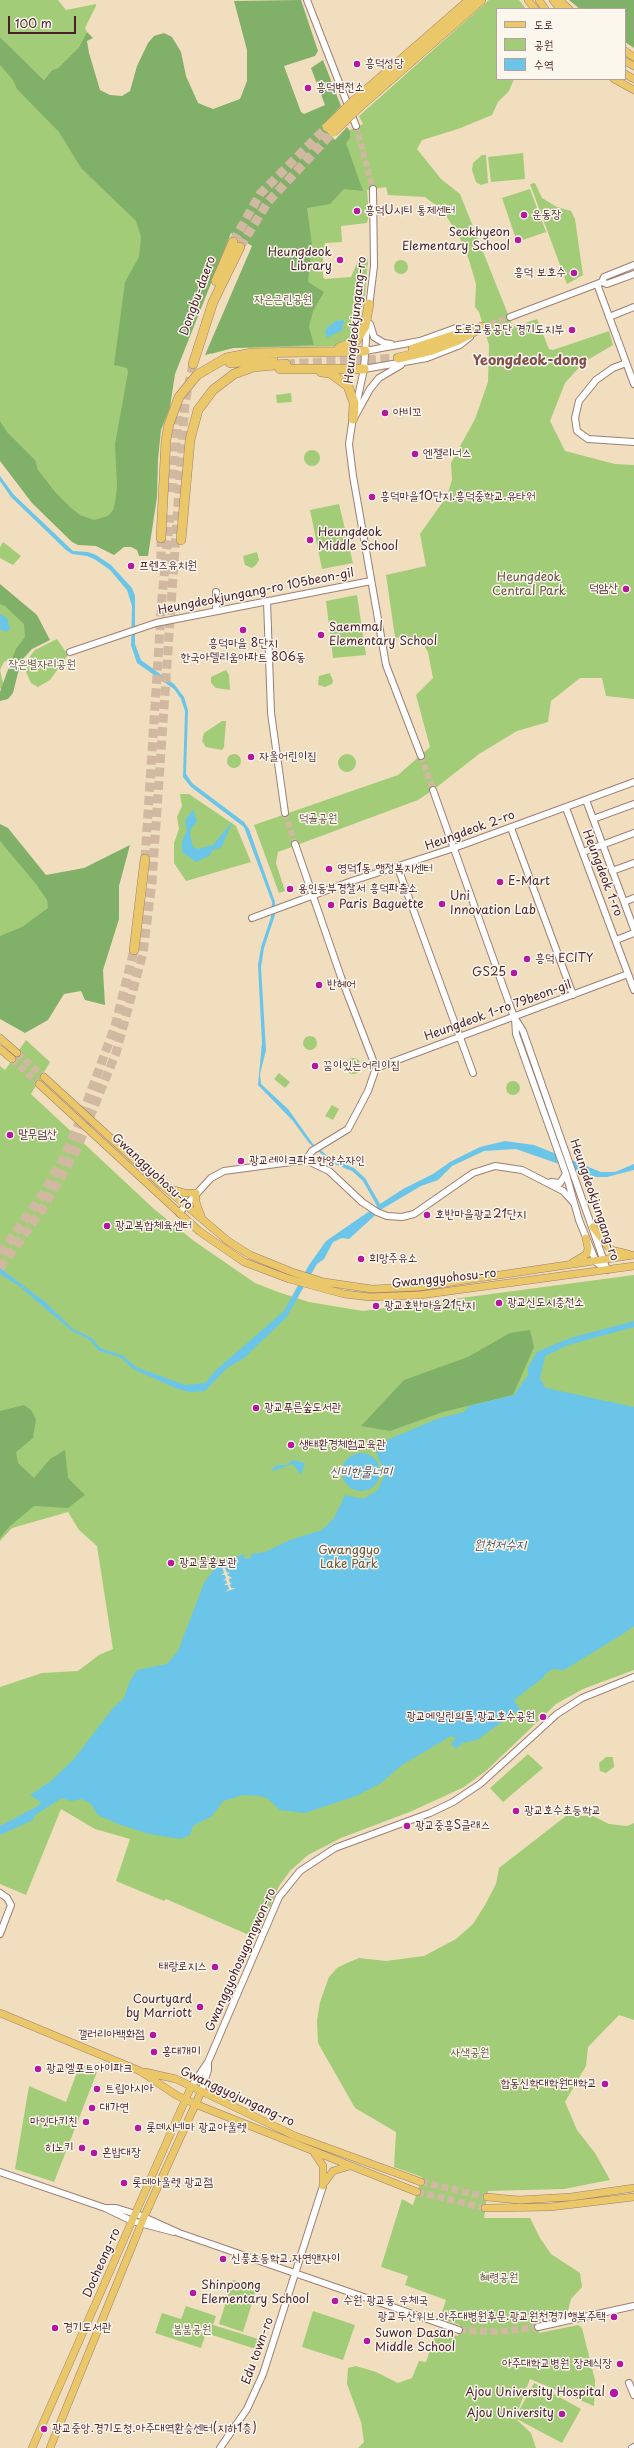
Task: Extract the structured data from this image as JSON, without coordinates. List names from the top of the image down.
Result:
{
  "streets": {
    "highway": ["Dongbu-daero"],
    "main road": ["Gwanggyohosu-ro", "Gwanggyojungang-ro", "Docheong-ro"],
    "street": [
      "Heungdeokjungang-ro",
      "Heungdeokjungang-ro 105beon-gil",
      "Heungdeok 2-ro",
      "Heungdeok 1-ro",
      "Heungdeok 1-ro 79beon-gil",
      "Gwanggyohosugongwon-ro",
      "Edu town-ro"
    ]
  },
  "crossings": [
    ["Heungdeokjungang-ro", "Heungdeokjungang-ro 105beon-gil"],
    ["Heungdeokjungang-ro", "Heungdeok 2-ro"],
    ["Heungdeokjungang-ro", "Heungdeok 1-ro 79beon-gil"],
    ["Heungdeokjungang-ro", "Gwanggyohosu-ro"],
    ["Heungdeok 2-ro", "Heungdeok 1-ro"],
    ["Heungdeok 1-ro", "Heungdeok 1-ro 79beon-gil"],
    ["Gwanggyohosugongwon-ro", "Gwanggyojungang-ro"],
    ["Gwanggyohosugongwon-ro", "Docheong-ro"],
    ["Gwanggyojungang-ro", "Docheong-ro"]
  ],
  "districts": ["Yeongdeok-dong"],
  "water": ["신비한물너미", "원천저수지"],
  "parks": [
    "자은근린공원",
    "Heungdeok Central Park",
    "작은별자리공원",
    "덕골공원",
    "Gwanggyo Lake Park",
    "사색공원",
    "혜령공원",
    "붐붐공원"
  ],
  "places": [
    "흥덕성당",
    "흥덕변전소",
    "흥덕U시티 통제센터",
    "운동장",
    "Seokhyeon Elementary School",
    "Heungdeok Library",
    "흥덕 보호수",
    "도로교통공단 경기도지부",
    "아비꼬",
    "엔젤리너스",
    "흥덕마을10단지.흥덕중학교.유타워",
    "Heungdeok Middle School",
    "프렌즈유치원",
    "덕암산",
    "흥덕마을 8단지 한국아델리움아파트 806동",
    "Saemmal Elementary School",
    "자울어린이집",
    "영덕1동 행정복지센터",
    "E-Mart",
    "용인동부경찰서 흥덕파출소",
    "Uni Innovation Lab",
    "Paris Baguette",
    "흥덕 ECITY",
    "GS25",
    "반헤어",
    "꿈이있는어린이집",
    "말무덤산",
    "광교레이크파크한양수자인",
    "호반마을광교21단지",
    "광교복합체육센터",
    "희망주유소",
    "광교신도시충전소",
    "광교호반마을21단지",
    "광교푸른숲도서관",
    "생태환경체험교육관",
    "광교물홍보관",
    "광교에일린의뜰.광교호수공원",
    "광교호수초등학교",
    "광교중흥S클래스",
    "태랑로지스",
    "Courtyard by Marriott",
    "갤러리아백화점",
    "홍대개미",
    "광교엘포트아이파크",
    "합동신학대학원대학교",
    "트립아시아",
    "대가연",
    "마잇다키친",
    "롯데시네마 광교아울렛",
    "히노키",
    "혼밥대장",
    "롯데아울렛 광교점",
    "신풍초등학교.자연앤자이",
    "Shinpoong Elementary School",
    "수원 광교동 우체국",
    "광교두산위브.아주대병원후문.광교원천경기행복주택",
    "경기도서관",
    "Suwon Dasan Middle School",
    "아주대학교병원 장례식장",
    "Ajou University Hospital",
    "Ajou University",
    "광교중앙.경기도청.아주대역환승센터(지하1층)"
  ],
  "legend": ["도로", "공원", "수역"],
  "scale_bar": "100 m"
}
